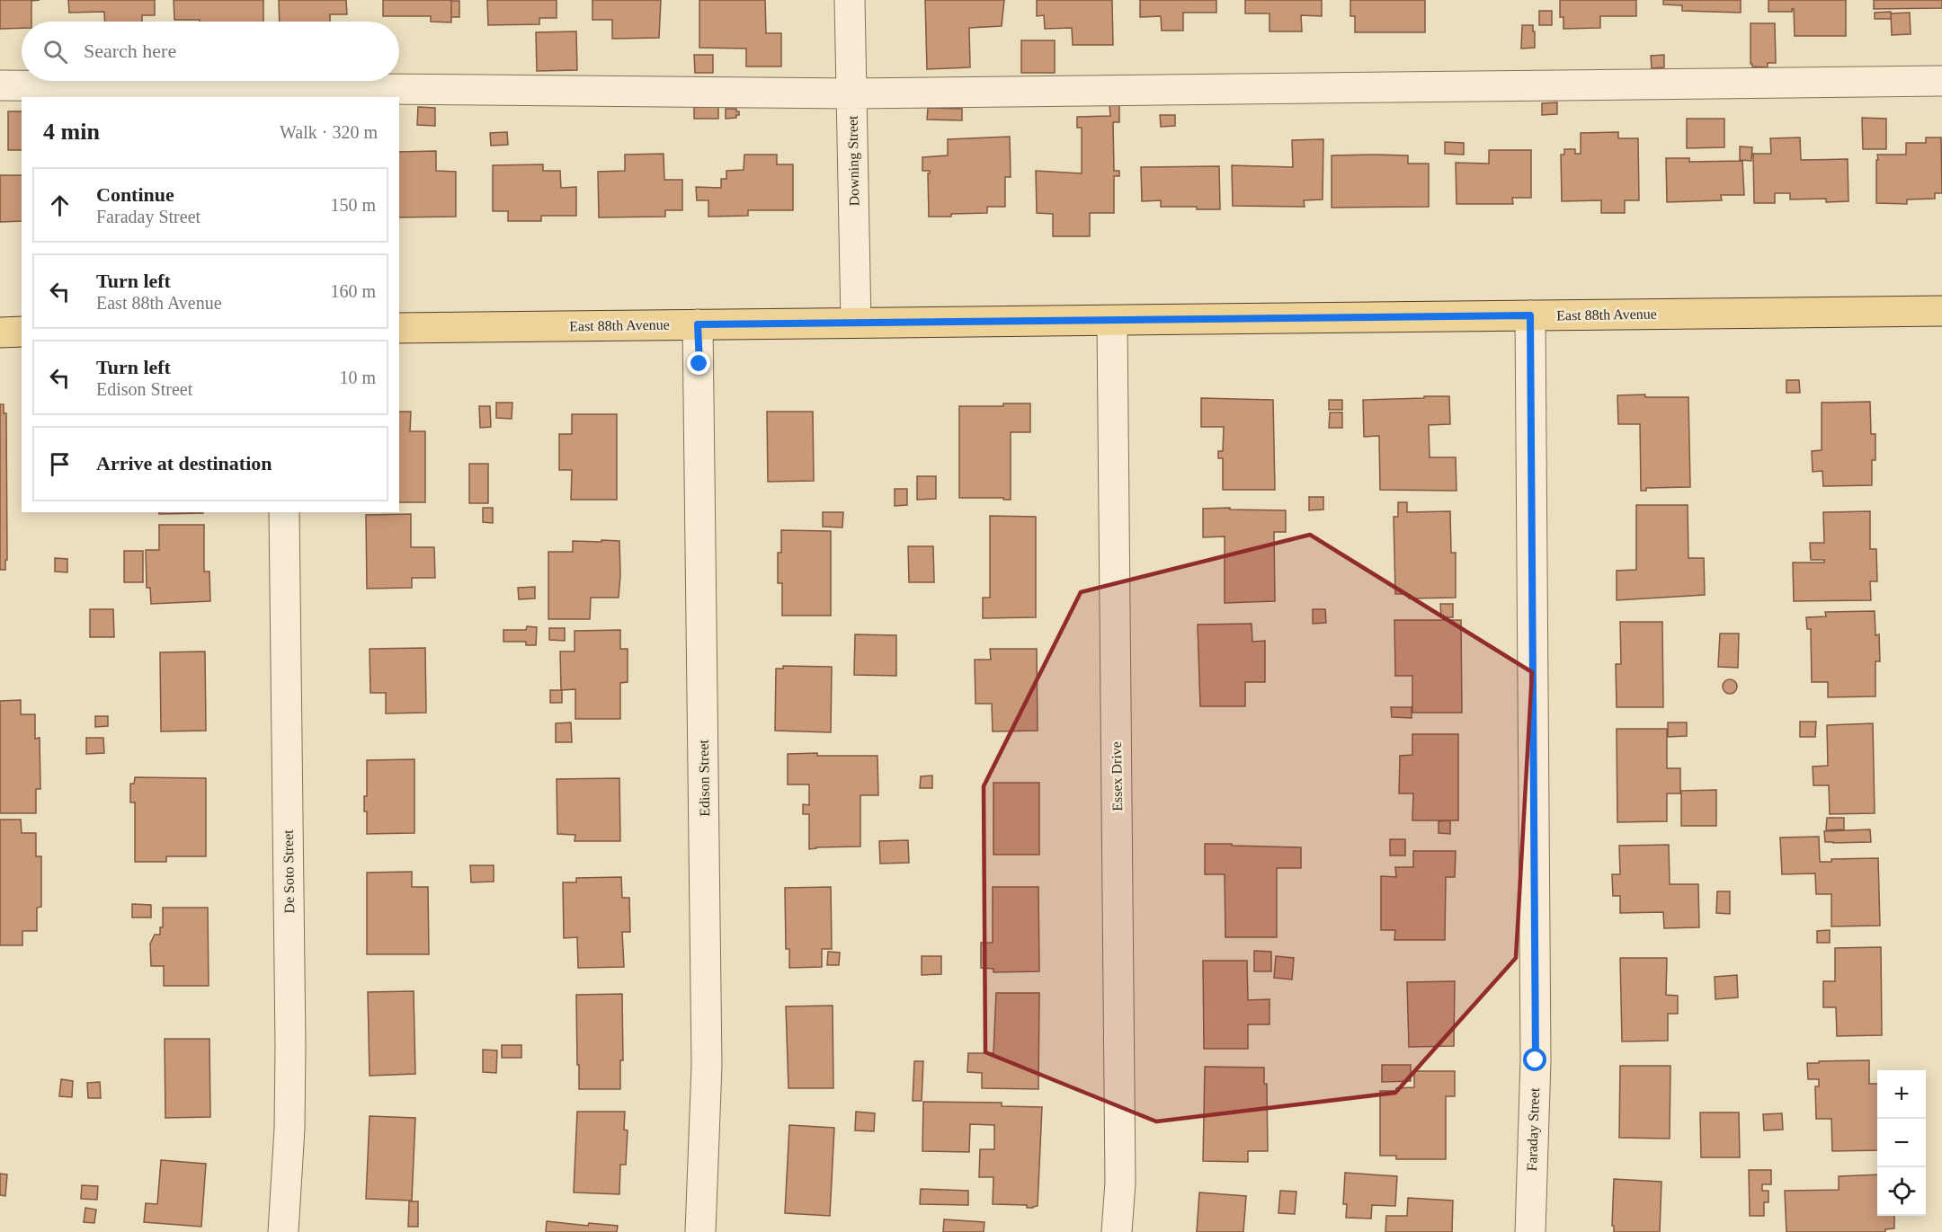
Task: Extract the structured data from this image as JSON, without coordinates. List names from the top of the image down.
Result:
{
  "streets": {
    "main road": ["East 88th Avenue"],
    "street": [
      "Downing Street",
      "Essex Drive",
      "Edison Street",
      "De Soto Street",
      "Faraday Street"
    ]
  },
  "crossings": [
    ["Downing Street", "East 88th Avenue"],
    ["East 88th Avenue", "Essex Drive"],
    ["East 88th Avenue", "Edison Street"],
    ["East 88th Avenue", "Faraday Street"]
  ],
  "page": {
    "search": "Search here",
    "heading": ["4 min", "Walk · 320 m"],
    "list": [
      ["Continue", "Faraday Street", "150 m"],
      ["Turn left", "East 88th Avenue", "160 m"],
      ["Turn left", "Edison Street", "10 m"],
      "Arrive at destination"
    ],
    "map_buttons": ["+", "−"]
  }
}
